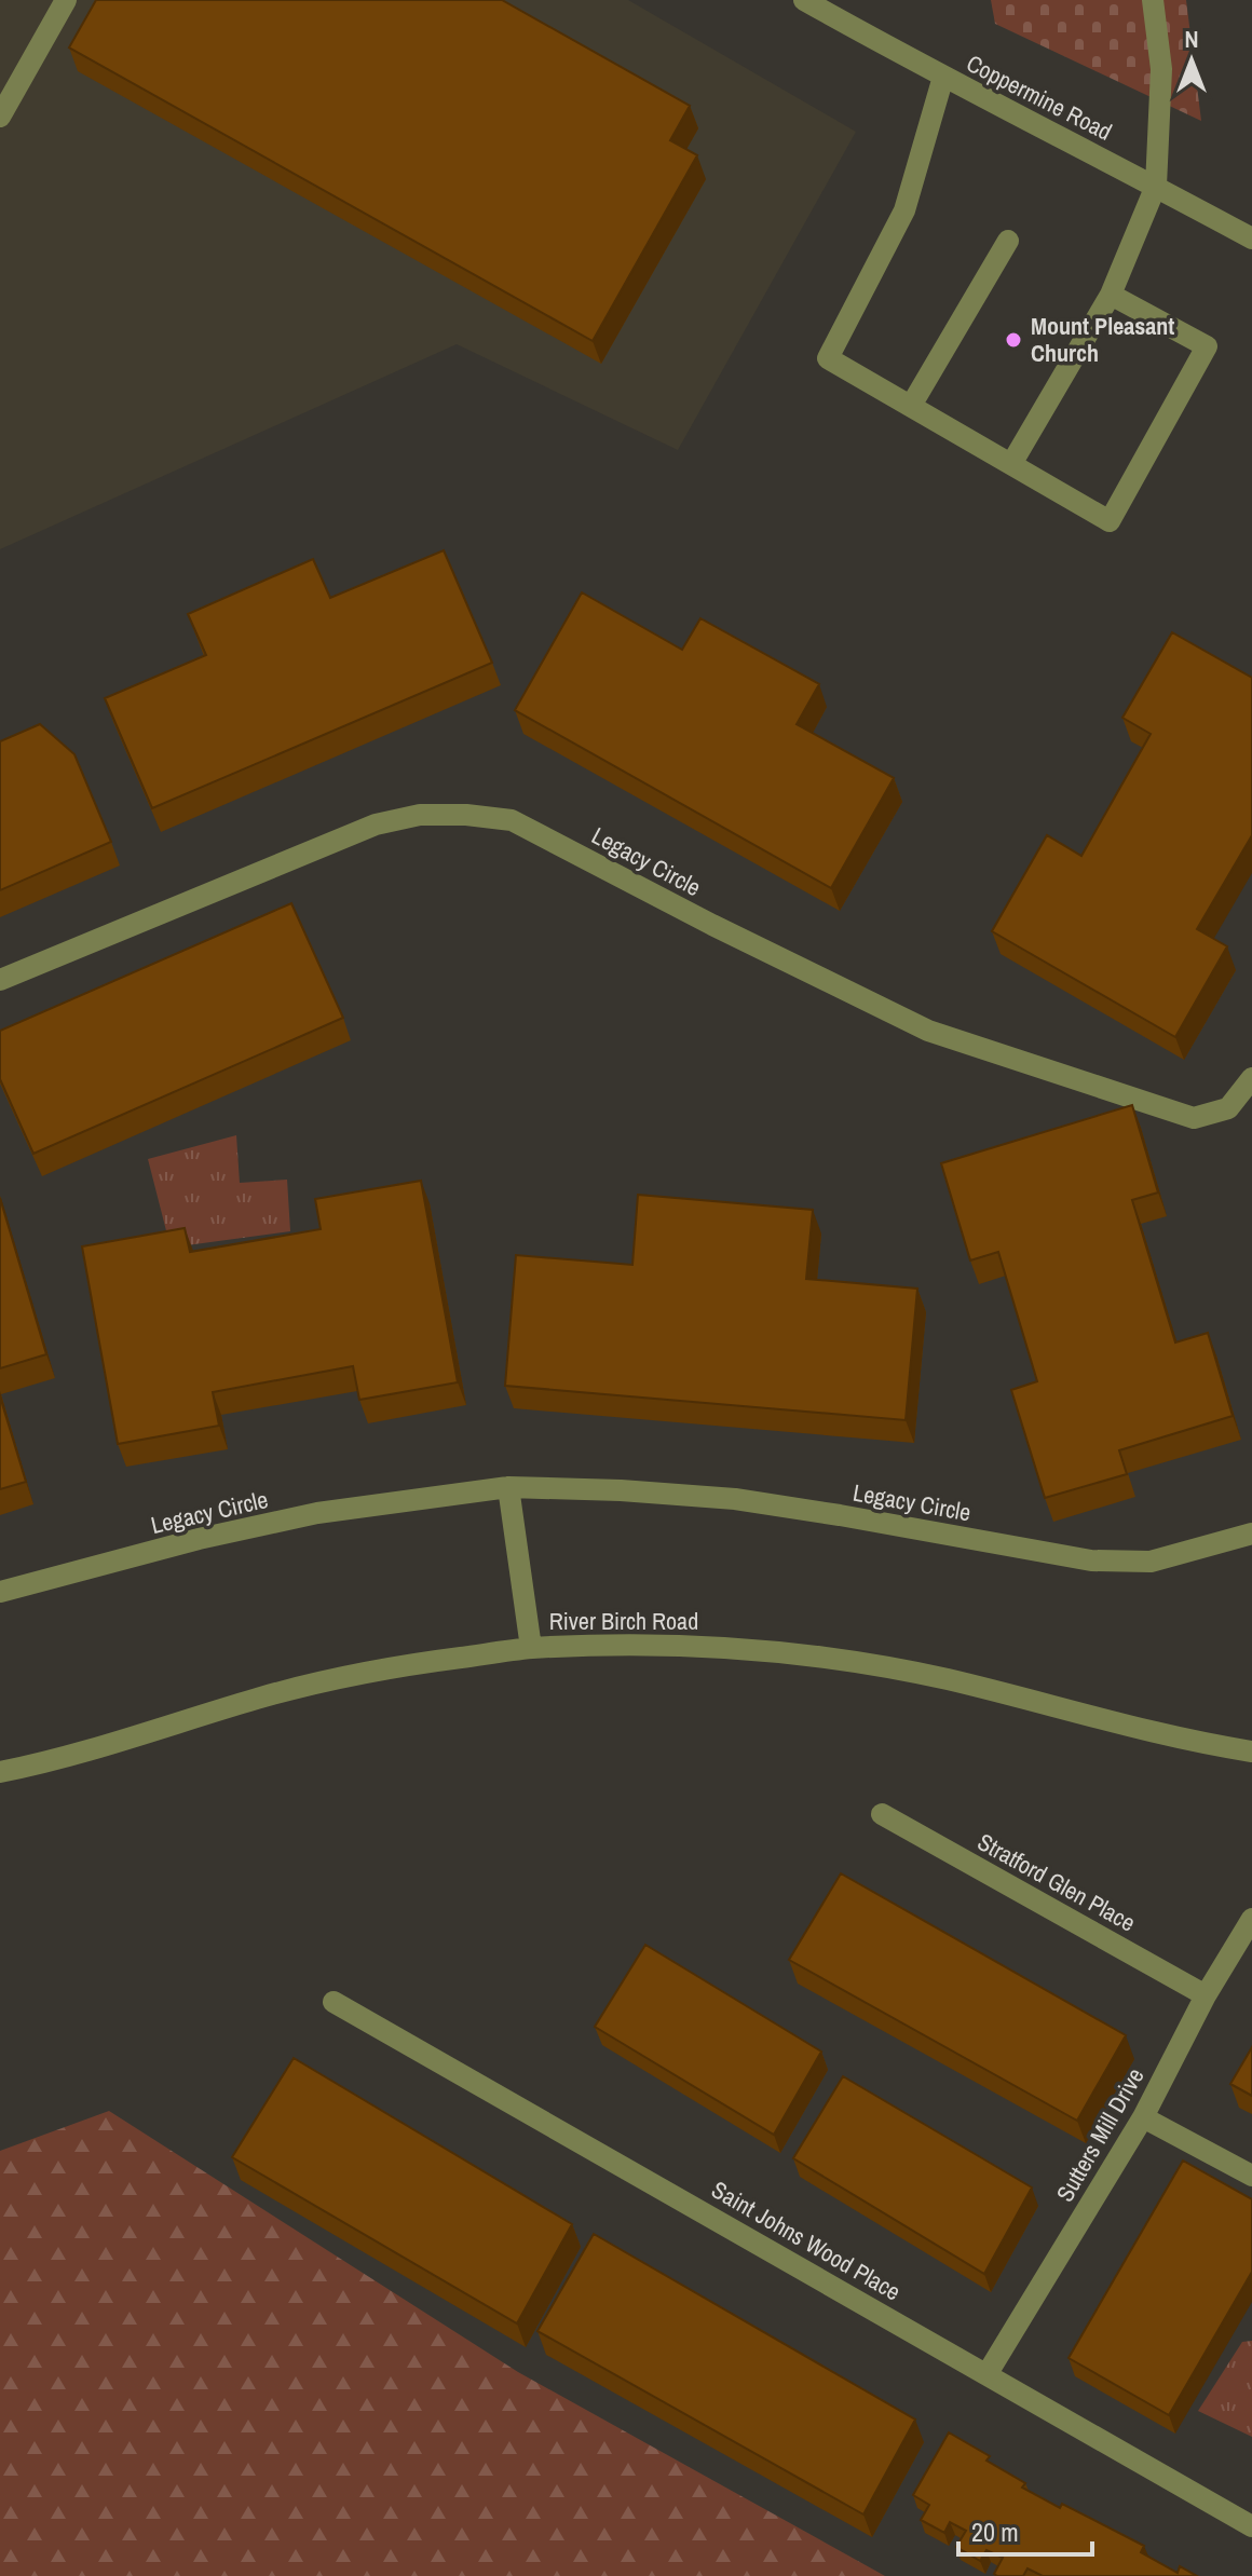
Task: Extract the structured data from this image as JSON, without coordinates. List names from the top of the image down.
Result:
{
  "streets": {
    "street": [
      "Coppermine Road",
      "Legacy Circle",
      "River Birch Road",
      "Stratford Glen Place",
      "Sutters Mill Drive",
      "Saint Johns Wood Place"
    ]
  },
  "crossings": [
    ["Stratford Glen Place", "Sutters Mill Drive"],
    ["Sutters Mill Drive", "Saint Johns Wood Place"]
  ],
  "places": ["Mount Pleasant Church"],
  "scale_bar": "20 m",
  "north": "top"
}
